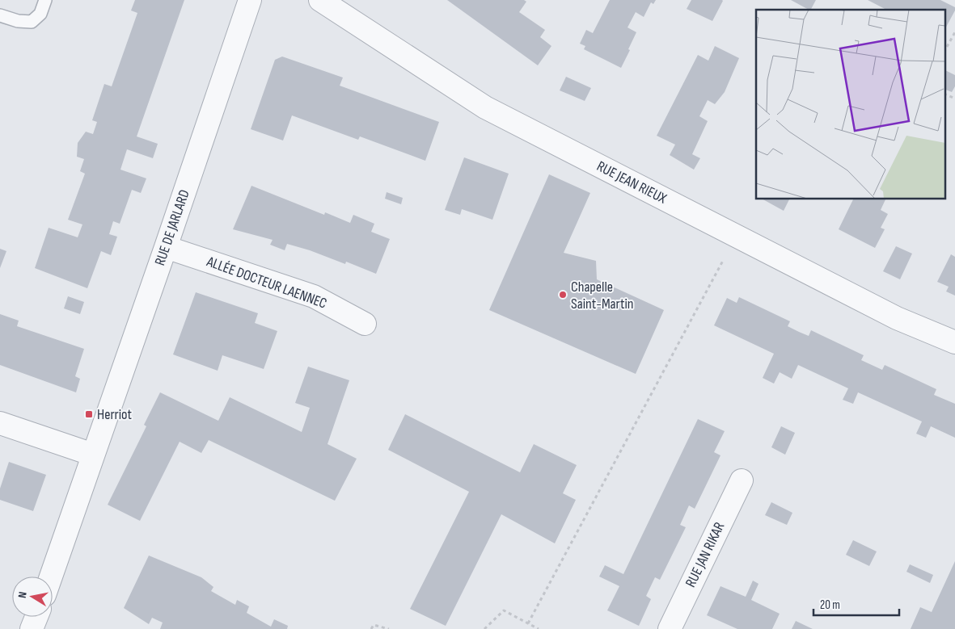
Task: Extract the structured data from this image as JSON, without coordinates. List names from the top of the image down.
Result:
{
  "streets": {
    "street": [
      "RUE JEAN RIEUX",
      "RUE DE JARLARD",
      "ALLÉE DOCTEUR LAENNEC",
      "RUE JAN RIKAR"
    ]
  },
  "crossings": [
    ["RUE DE JARLARD", "ALLÉE DOCTEUR LAENNEC"]
  ],
  "places": {
    "other": ["Chapelle Saint-Martin"],
    "transit": ["Herriot"]
  },
  "scale_bar": "20 m",
  "north": "left"
}
